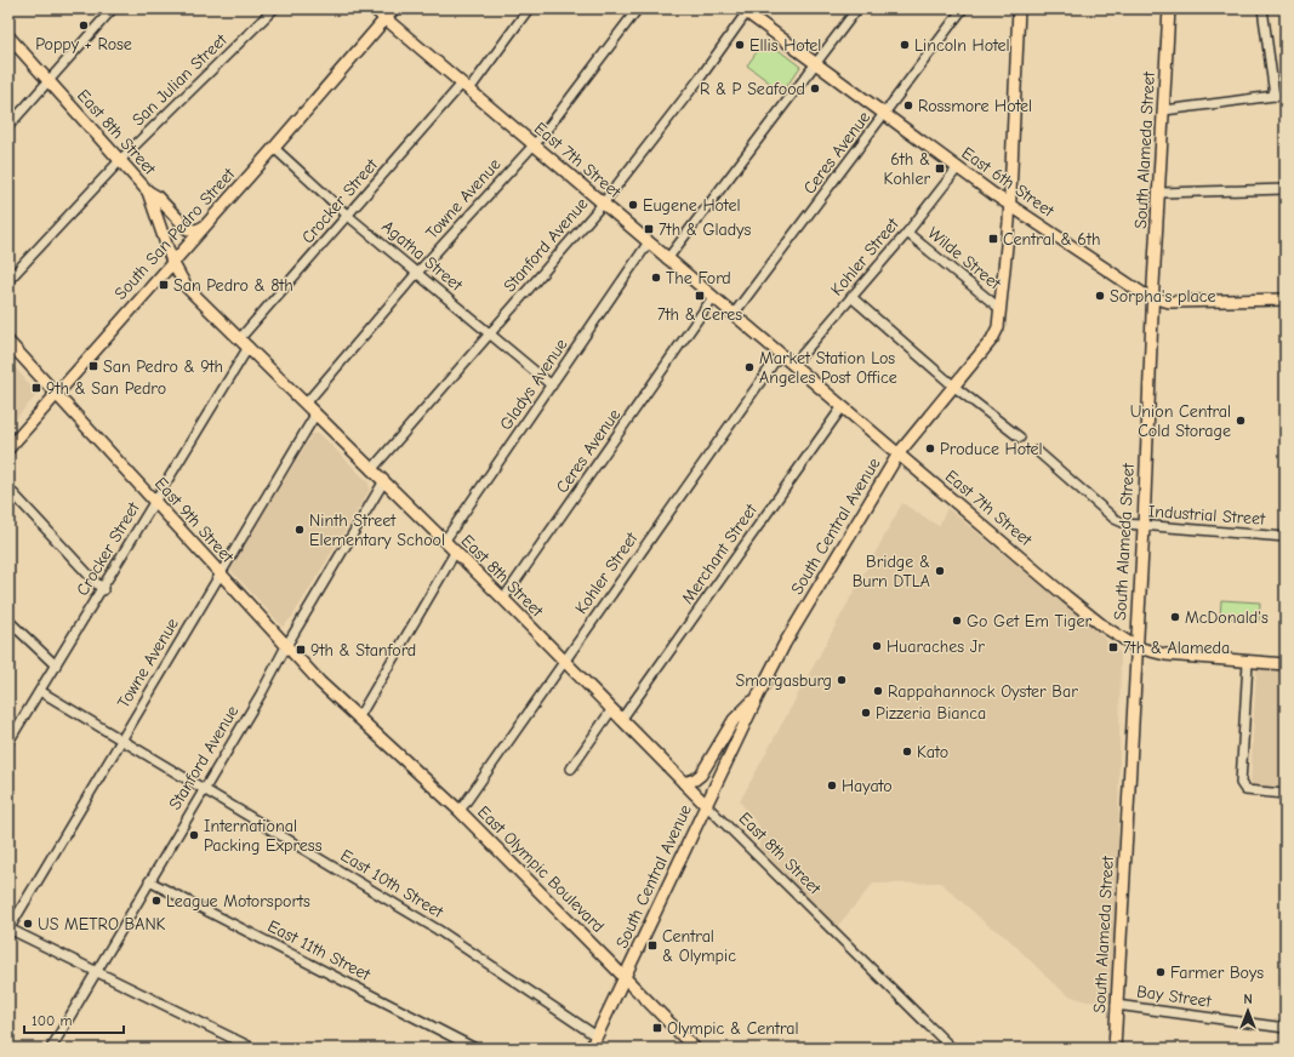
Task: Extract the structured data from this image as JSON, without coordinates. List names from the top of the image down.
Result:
{
  "streets": {
    "main road": [
      "East 8th Street",
      "South Alameda Street",
      "East 7th Street",
      "East 6th Street",
      "South San Pedro Street",
      "East 9th Street",
      "South Central Avenue",
      "East Olympic Boulevard"
    ],
    "street": [
      "San Julian Street",
      "Ceres Avenue",
      "Towne Avenue",
      "Crocker Street",
      "Stanford Avenue",
      "Agatha Street",
      "Kohler Street",
      "Wilde Street",
      "Gladys Avenue",
      "Industrial Street",
      "Merchant Street",
      "East 10th Street",
      "East 11th Street",
      "Bay Street"
    ]
  },
  "crossings": [
    ["San Julian Street", "East 8th Street"],
    ["East 8th Street", "Ceres Avenue"],
    ["East 8th Street", "Towne Avenue"],
    ["East 8th Street", "Crocker Street"],
    ["East 8th Street", "South San Pedro Street"],
    ["East 8th Street", "Stanford Avenue"],
    ["East 8th Street", "Kohler Street"],
    ["East 8th Street", "Gladys Avenue"],
    ["East 8th Street", "South Central Avenue"],
    ["East 8th Street", "Merchant Street"],
    ["South Alameda Street", "East 7th Street"],
    ["South Alameda Street", "East 6th Street"],
    ["South Alameda Street", "Industrial Street"],
    ["South Alameda Street", "Bay Street"],
    ["Ceres Avenue", "East 7th Street"],
    ["Ceres Avenue", "East 6th Street"],
    ["East 7th Street", "Towne Avenue"],
    ["East 7th Street", "Crocker Street"],
    ["East 7th Street", "South San Pedro Street"],
    ["East 7th Street", "Stanford Avenue"],
    ["East 7th Street", "Kohler Street"],
    ["East 7th Street", "Gladys Avenue"],
    ["East 7th Street", "South Central Avenue"],
    ["East 7th Street", "Merchant Street"],
    ["East 6th Street", "Stanford Avenue"],
    ["East 6th Street", "Kohler Street"],
    ["East 6th Street", "South Central Avenue"],
    ["Towne Avenue", "Agatha Street"],
    ["Towne Avenue", "East 9th Street"],
    ["Towne Avenue", "East 10th Street"],
    ["Crocker Street", "Agatha Street"],
    ["Crocker Street", "East 9th Street"],
    ["Crocker Street", "East 10th Street"],
    ["South San Pedro Street", "Agatha Street"],
    ["South San Pedro Street", "East 9th Street"],
    ["Stanford Avenue", "Agatha Street"],
    ["Stanford Avenue", "East 9th Street"],
    ["Stanford Avenue", "East 10th Street"],
    ["Stanford Avenue", "East 11th Street"],
    ["Agatha Street", "Gladys Avenue"],
    ["Kohler Street", "Wilde Street"],
    ["Kohler Street", "East Olympic Boulevard"],
    ["Wilde Street", "South Central Avenue"],
    ["East 9th Street", "East Olympic Boulevard"],
    ["South Central Avenue", "East Olympic Boulevard"],
    ["South Central Avenue", "East 10th Street"]
  ],
  "places": {
    "other": [
      "Poppy + Rose",
      "Ellis Hotel",
      "Lincoln Hotel",
      "R & P Seafood",
      "Rossmore Hotel",
      "Eugene Hotel",
      "The Ford",
      "Sorpha's place",
      "Market Station Los Angeles Post Office",
      "Union Central Cold Storage",
      "Produce Hotel",
      "Ninth Street Elementary School",
      "Bridge & Burn DTLA",
      "McDonald's",
      "Go Get Em Tiger",
      "Huaraches Jr",
      "Smorgasburg",
      "Rappahannock Oyster Bar",
      "Pizzeria Bianca",
      "Kato",
      "Hayato",
      "International Packing Express",
      "League Motorsports",
      "US METRO BANK",
      "Farmer Boys"
    ],
    "transit": [
      "6th & Kohler",
      "7th & Gladys",
      "Central & 6th",
      "San Pedro & 8th",
      "7th & Ceres",
      "San Pedro & 9th",
      "9th & San Pedro",
      "7th & Alameda",
      "9th & Stanford",
      "Central & Olympic",
      "Olympic & Central"
    ]
  },
  "scale_bar": "100 m",
  "north": "top"
}
